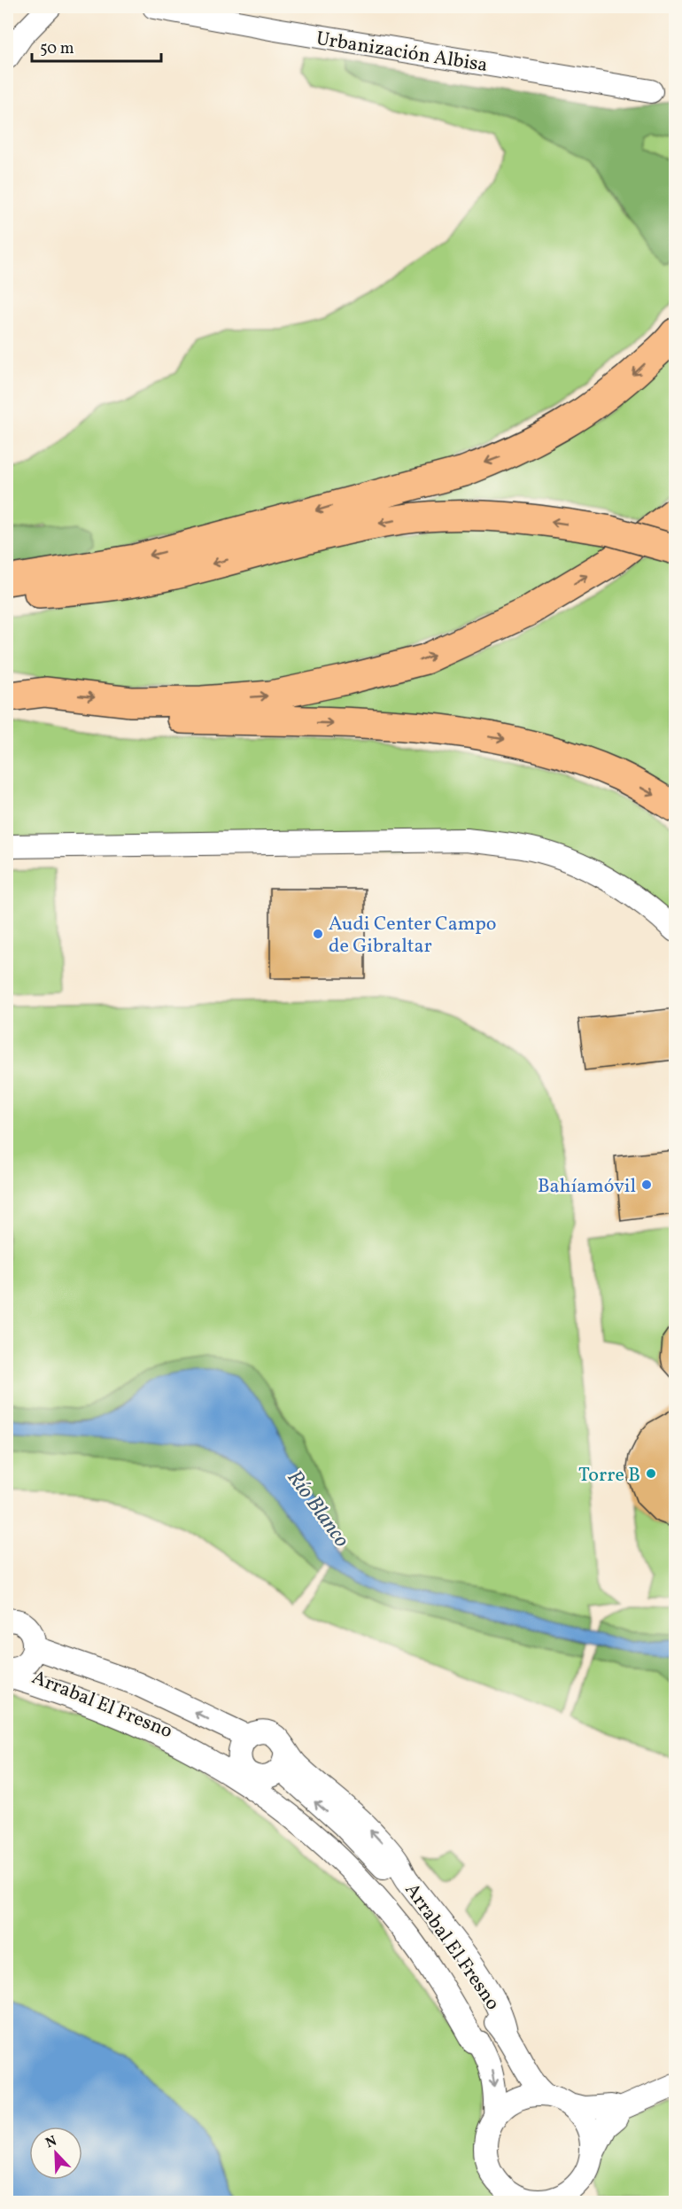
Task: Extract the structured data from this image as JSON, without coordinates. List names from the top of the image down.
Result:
{
  "streets": {
    "street": ["Urbanización Albisa", "Arrabal El Fresno"]
  },
  "water": ["Río Blanco"],
  "places": ["Audi Center Campo de Gibraltar", "Bahíamóvil", "Torre B"],
  "scale_bar": "50 m",
  "north": "top left"
}
